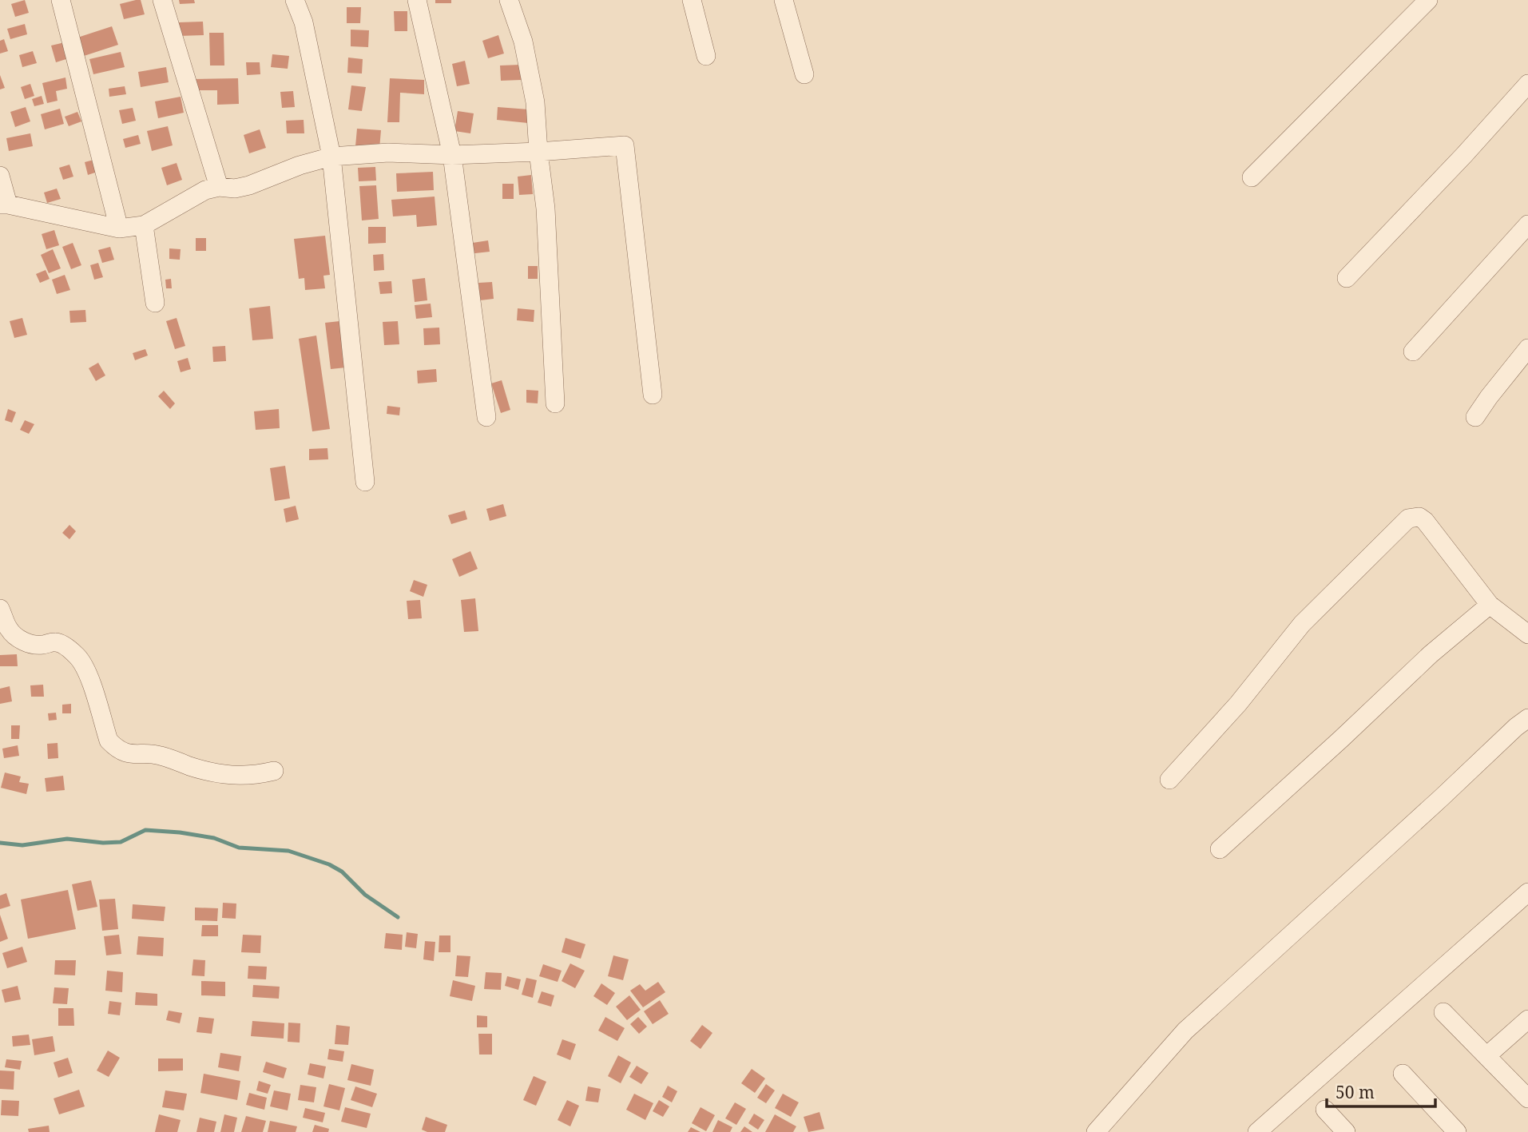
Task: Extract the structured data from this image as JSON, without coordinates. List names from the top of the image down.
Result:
{
  "scale_bar": "50 m"
}
